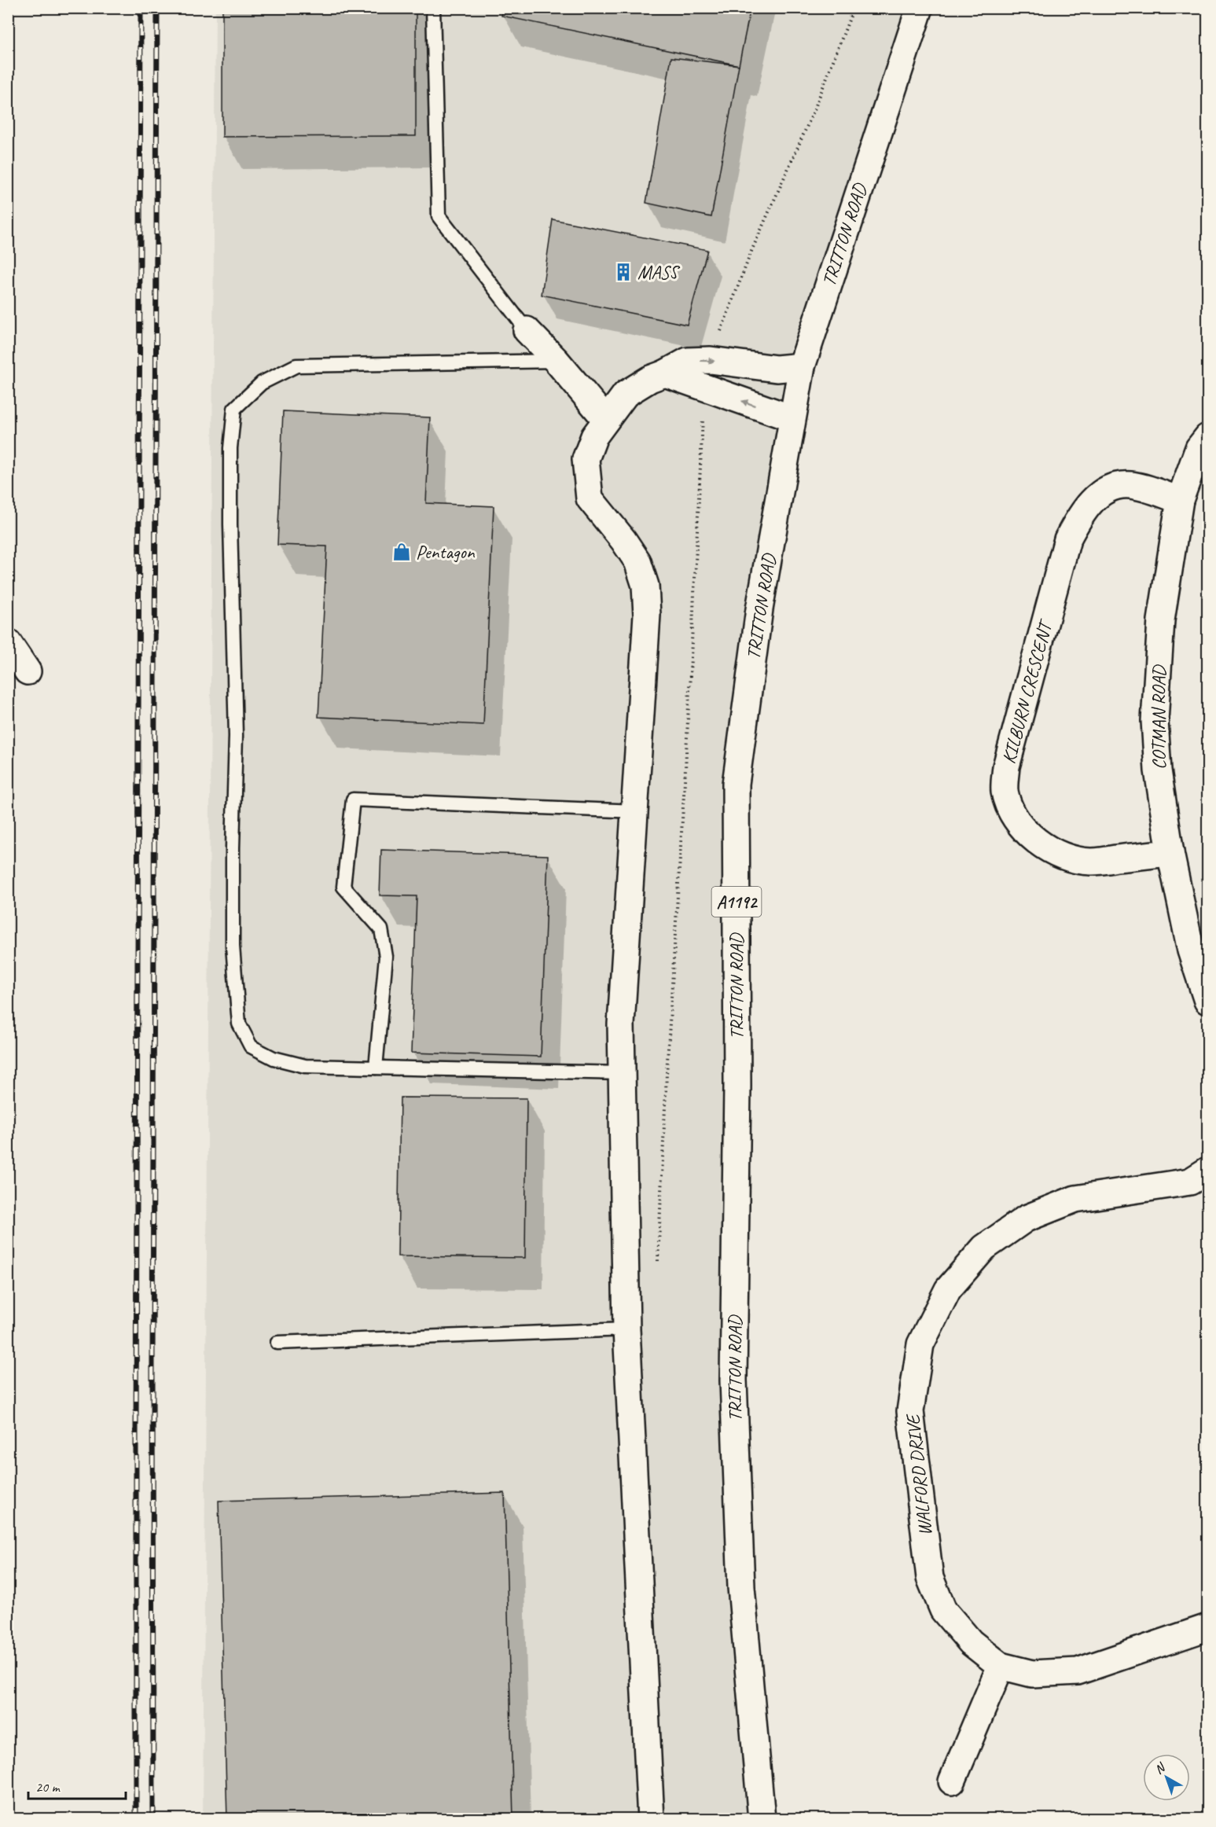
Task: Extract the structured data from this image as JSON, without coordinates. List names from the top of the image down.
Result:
{
  "streets": {
    "street": [
      "TRITTON ROAD",
      "KILBURN CRESCENT",
      "COTMAN ROAD",
      "A1192",
      "WALFORD DRIVE"
    ]
  },
  "crossings": [
    ["KILBURN CRESCENT", "COTMAN ROAD"]
  ],
  "places": {
    "building": ["MASS"],
    "shop": ["Pentagon"]
  },
  "scale_bar": "20 m",
  "north": "top left"
}
